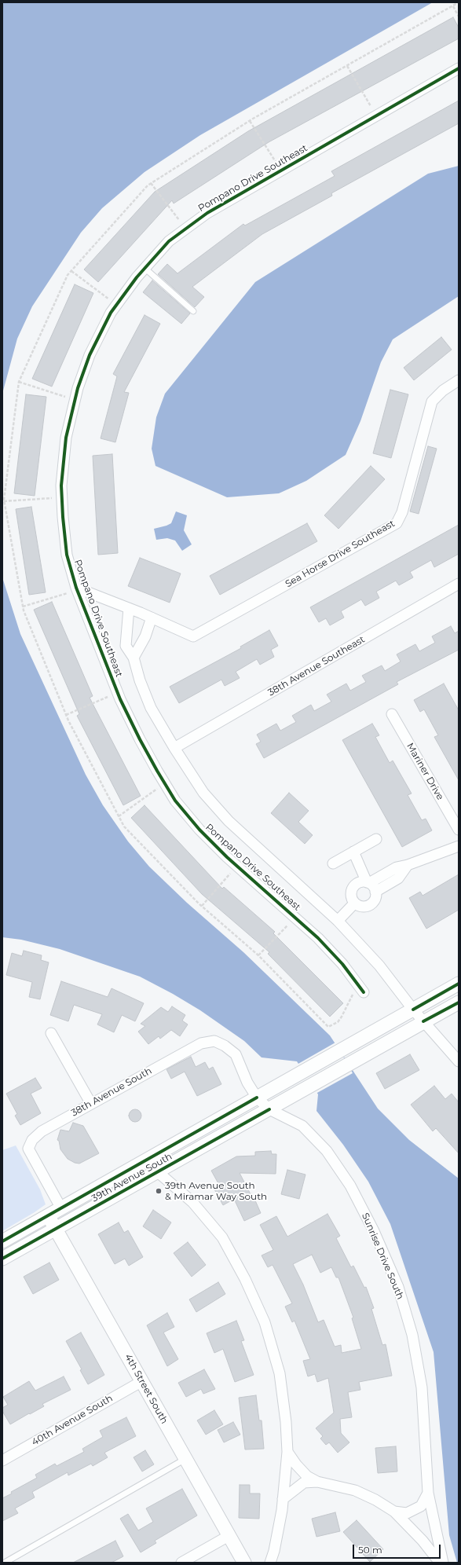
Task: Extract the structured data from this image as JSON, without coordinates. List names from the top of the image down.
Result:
{
  "streets": {
    "street": [
      "Pompano Drive Southeast",
      "Sea Horse Drive Southeast",
      "38th Avenue Southeast",
      "Mariner Drive",
      "38th Avenue South",
      "39th Avenue South",
      "Sunrise Drive South",
      "4th Street South",
      "40th Avenue South"
    ]
  },
  "crossings": [
    ["Pompano Drive Southeast", "Sea Horse Drive Southeast"],
    ["Pompano Drive Southeast", "38th Avenue Southeast"],
    ["Pompano Drive Southeast", "39th Avenue South"],
    ["38th Avenue South", "39th Avenue South"],
    ["38th Avenue South", "Sunrise Drive South"],
    ["39th Avenue South", "Sunrise Drive South"],
    ["39th Avenue South", "4th Street South"],
    ["4th Street South", "40th Avenue South"]
  ],
  "places": ["39th Avenue South & Miramar Way South"],
  "scale_bar": "50 m"
}
